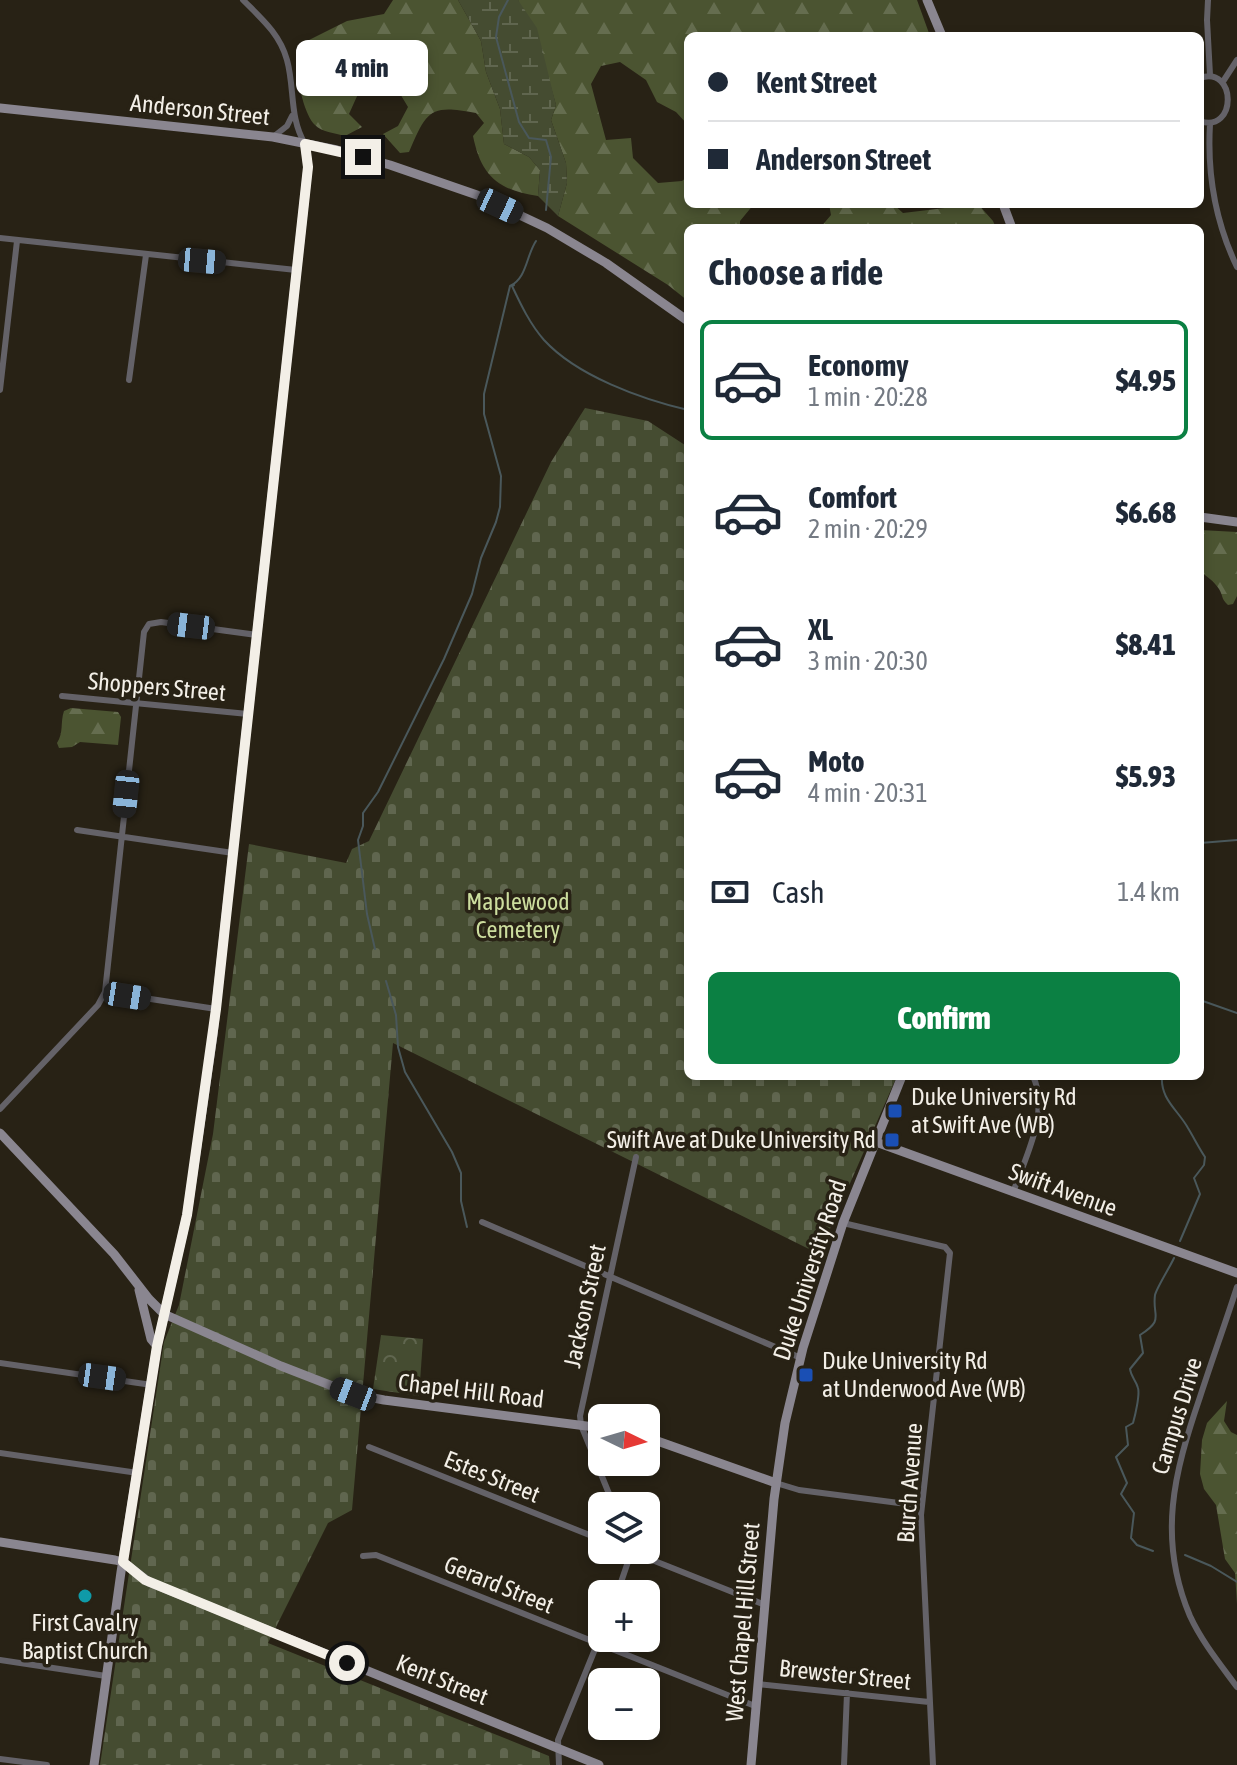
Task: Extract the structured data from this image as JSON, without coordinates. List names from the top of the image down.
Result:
{
  "streets": {
    "street": [
      "Anderson Street",
      "Shoppers Street",
      "Swift Avenue",
      "Duke University Road",
      "Jackson Street",
      "Chapel Hill Road",
      "Campus Drive",
      "Estes Street",
      "Burch Avenue",
      "Gerard Street",
      "West Chapel Hill Street",
      "Brewster Street",
      "Kent Street"
    ]
  },
  "crossings": [
    ["Swift Avenue", "Duke University Road"],
    ["Duke University Road", "Burch Avenue"],
    ["Duke University Road", "West Chapel Hill Street"],
    ["Jackson Street", "Chapel Hill Road"],
    ["Burch Avenue", "Brewster Street"],
    ["Gerard Street", "West Chapel Hill Street"],
    ["West Chapel Hill Street", "Brewster Street"]
  ],
  "parks": ["Maplewood Cemetery"],
  "places": {
    "transit": ["Duke University Rd at Swift Ave (WB)", "Swift Ave at Duke University Rd", "Duke University Rd at Underwood Ave (WB)"],
    "other": ["First Cavalry Baptist Church"]
  },
  "north": "right",
  "page": {
    "banner": ["Kent Street", "Anderson Street"],
    "bubble": "4 min",
    "heading": "Choose a ride",
    "list": [
      {
        "name": "Economy",
        "note": "1 min · 20:28",
        "value": "$4.95"
      },
      {
        "name": "Comfort",
        "note": "2 min · 20:29",
        "value": "$6.68"
      },
      {
        "name": "XL",
        "note": "3 min · 20:30",
        "value": "$8.41"
      },
      {
        "name": "Moto",
        "note": "4 min · 20:31",
        "value": "$5.93"
      }
    ],
    "pay": ["Cash", "1.4 km"],
    "buttons": "Confirm",
    "map_buttons": ["+", "−"]
  }
}
